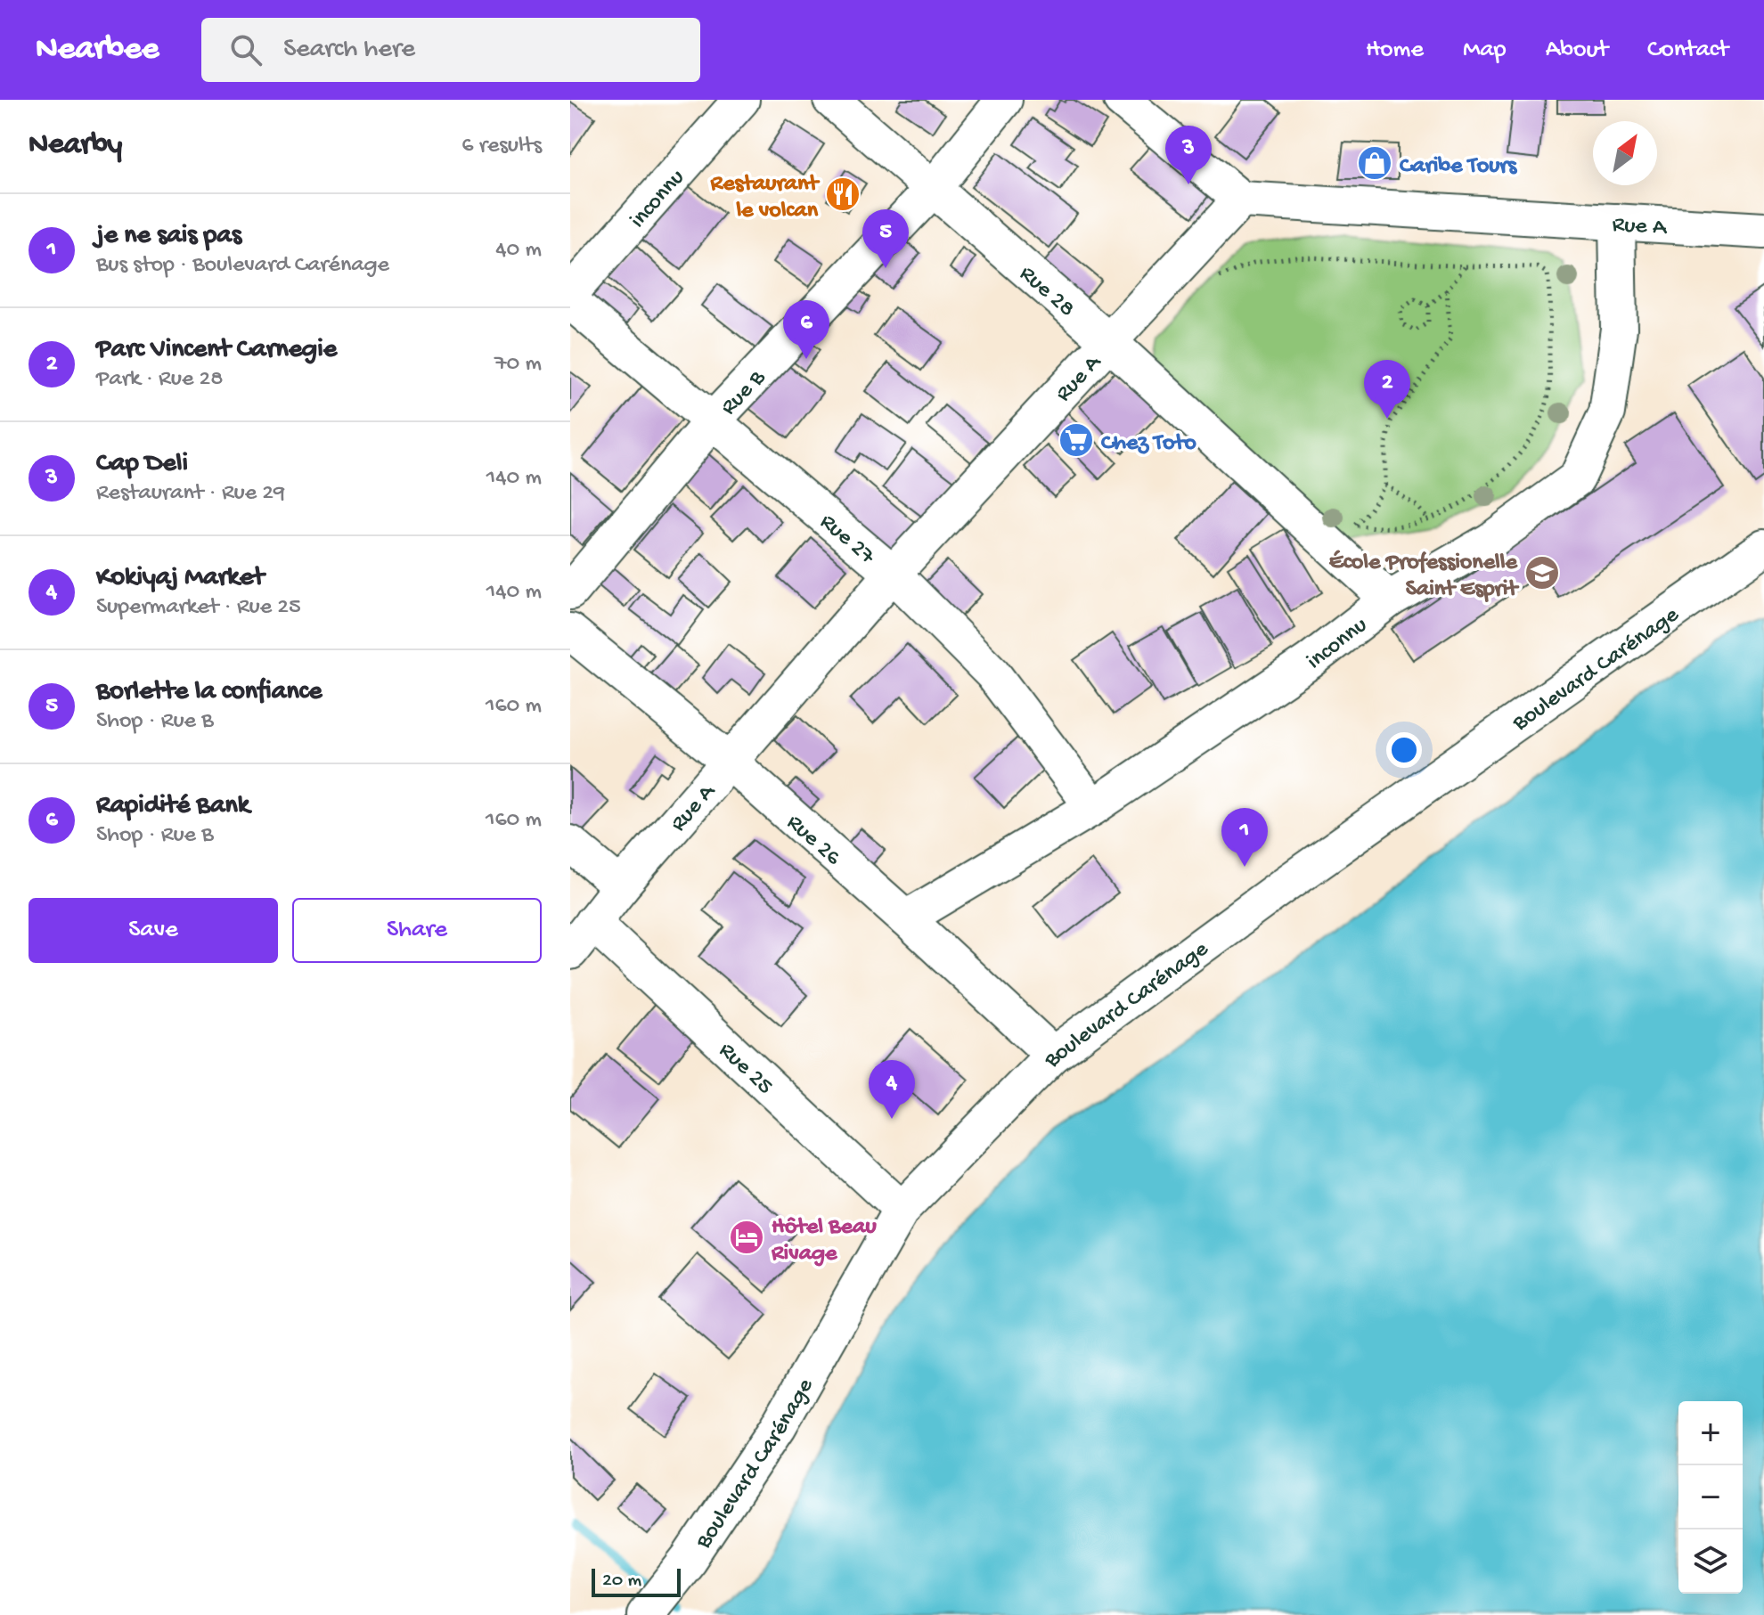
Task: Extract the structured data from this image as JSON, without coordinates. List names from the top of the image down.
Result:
{
  "streets": {
    "street": [
      "inconnu",
      "Rue A",
      "Rue 28",
      "Rue B",
      "Rue 27",
      "Boulevard Carénage",
      "Rue 26",
      "Rue 25"
    ]
  },
  "crossings": [
    ["inconnu", "Rue A"],
    ["inconnu", "Rue 28"],
    ["inconnu", "Rue 27"],
    ["inconnu", "Rue 26"],
    ["Rue A", "Rue 28"],
    ["Rue A", "Rue 27"],
    ["Rue A", "Rue 26"],
    ["Rue A", "Rue 25"],
    ["Rue 28", "Rue B"],
    ["Rue B", "Rue 27"],
    ["Boulevard Carénage", "Rue 26"],
    ["Boulevard Carénage", "Rue 25"]
  ],
  "places": {
    "shop": ["Caribe Tours"],
    "restaurant": ["Restaurant le volcan"],
    "supermarket": ["Chez Toto"],
    "school or university": ["École Professionelle Saint Esprit"],
    "hotel": ["Hôtel Beau Rivage"]
  },
  "scale_bar": "20 m",
  "north": "top right",
  "page": {
    "header": "Nearbee",
    "search": "Search here",
    "nav": [
      "Home",
      "Map",
      "About",
      "Contact"
    ],
    "heading": ["Nearby", "6 results"],
    "pins": [
      "3",
      "5",
      "6",
      "2",
      "1",
      "4"
    ],
    "list": [
      {
        "mark": "1",
        "name": "je ne sais pas",
        "note": "Bus stop · Boulevard Carénage",
        "value": "40 m"
      },
      {
        "mark": "2",
        "name": "Parc Vincent Carnegie",
        "note": "Park · Rue 28",
        "value": "70 m"
      },
      {
        "mark": "3",
        "name": "Cap Deli",
        "note": "Restaurant · Rue 29",
        "value": "140 m"
      },
      {
        "mark": "4",
        "name": "Kokiyaj Market",
        "note": "Supermarket · Rue 25",
        "value": "140 m"
      },
      {
        "mark": "5",
        "name": "Borlette la confiance",
        "note": "Shop · Rue B",
        "value": "160 m"
      },
      {
        "mark": "6",
        "name": "Rapidité Bank",
        "note": "Shop · Rue B",
        "value": "160 m"
      }
    ],
    "buttons": ["Save", "Share"],
    "map_buttons": ["+", "−"],
    "scale": "20 m"
  }
}
